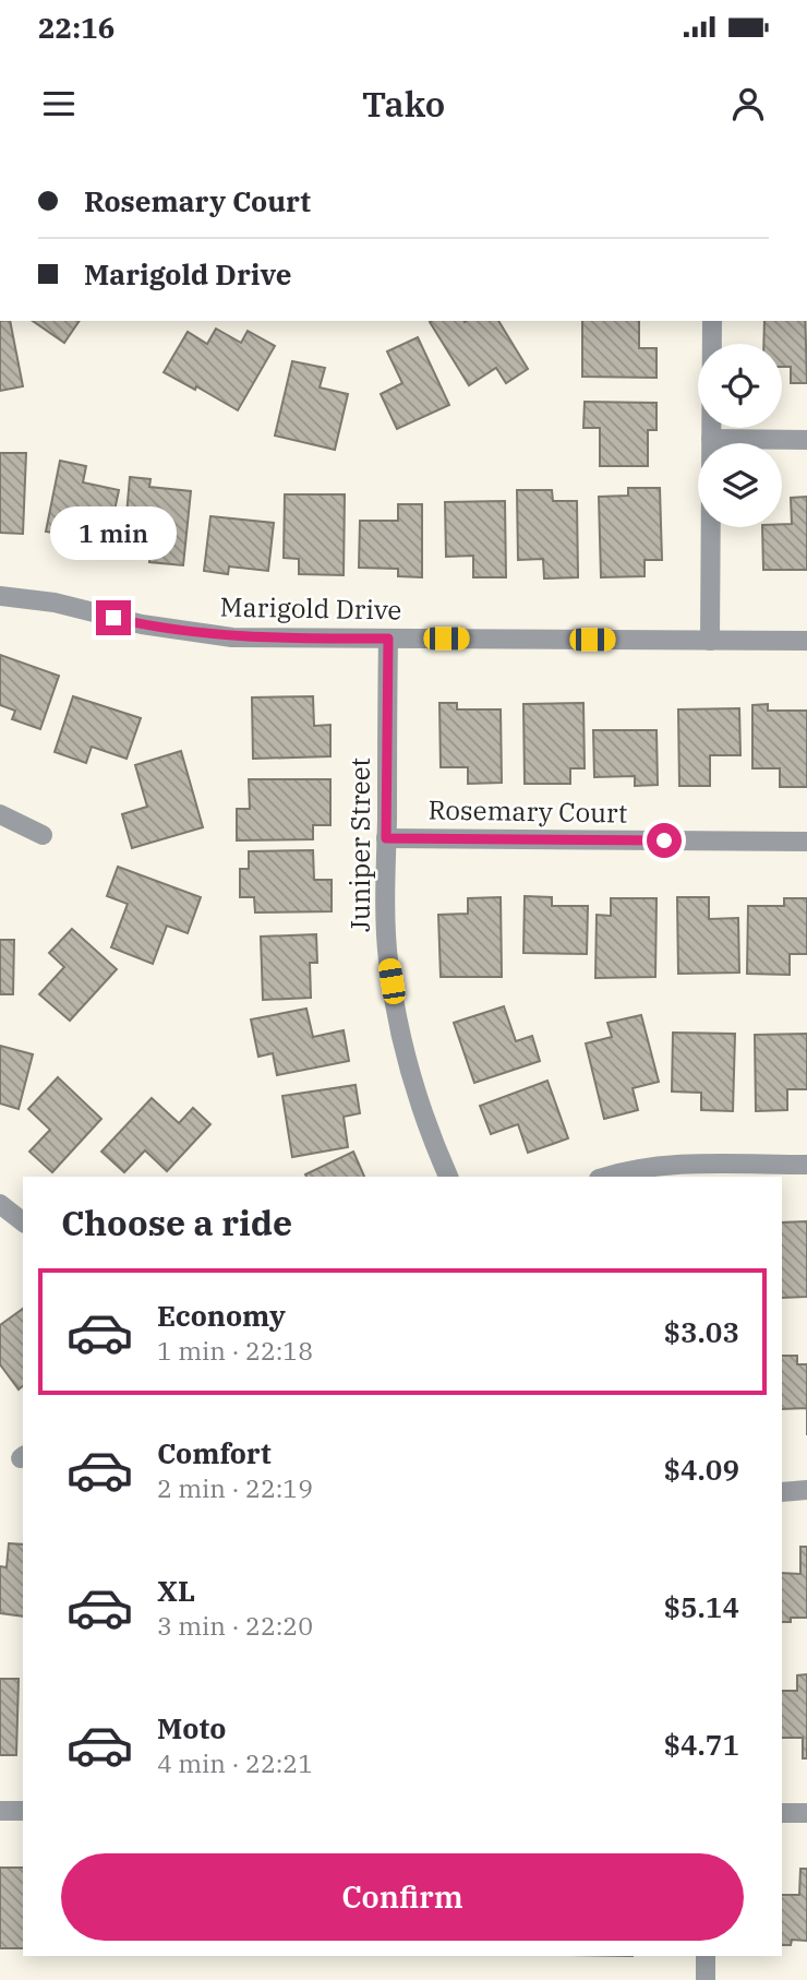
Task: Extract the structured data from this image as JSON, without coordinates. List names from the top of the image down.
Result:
{
  "streets": {
    "street": ["Marigold Drive", "Rosemary Court", "Juniper Street"]
  },
  "crossings": [
    ["Marigold Drive", "Juniper Street"],
    ["Rosemary Court", "Juniper Street"]
  ],
  "page": {
    "status": "22:16",
    "header": "Tako",
    "banner": ["Rosemary Court", "Marigold Drive"],
    "bubble": "1 min",
    "heading": "Choose a ride",
    "list": [
      {
        "name": "Economy",
        "note": "1 min · 22:18",
        "value": "$3.03"
      },
      {
        "name": "Comfort",
        "note": "2 min · 22:19",
        "value": "$4.09"
      },
      {
        "name": "XL",
        "note": "3 min · 22:20",
        "value": "$5.14"
      },
      {
        "name": "Moto",
        "note": "4 min · 22:21",
        "value": "$4.71"
      }
    ],
    "buttons": "Confirm"
  }
}
